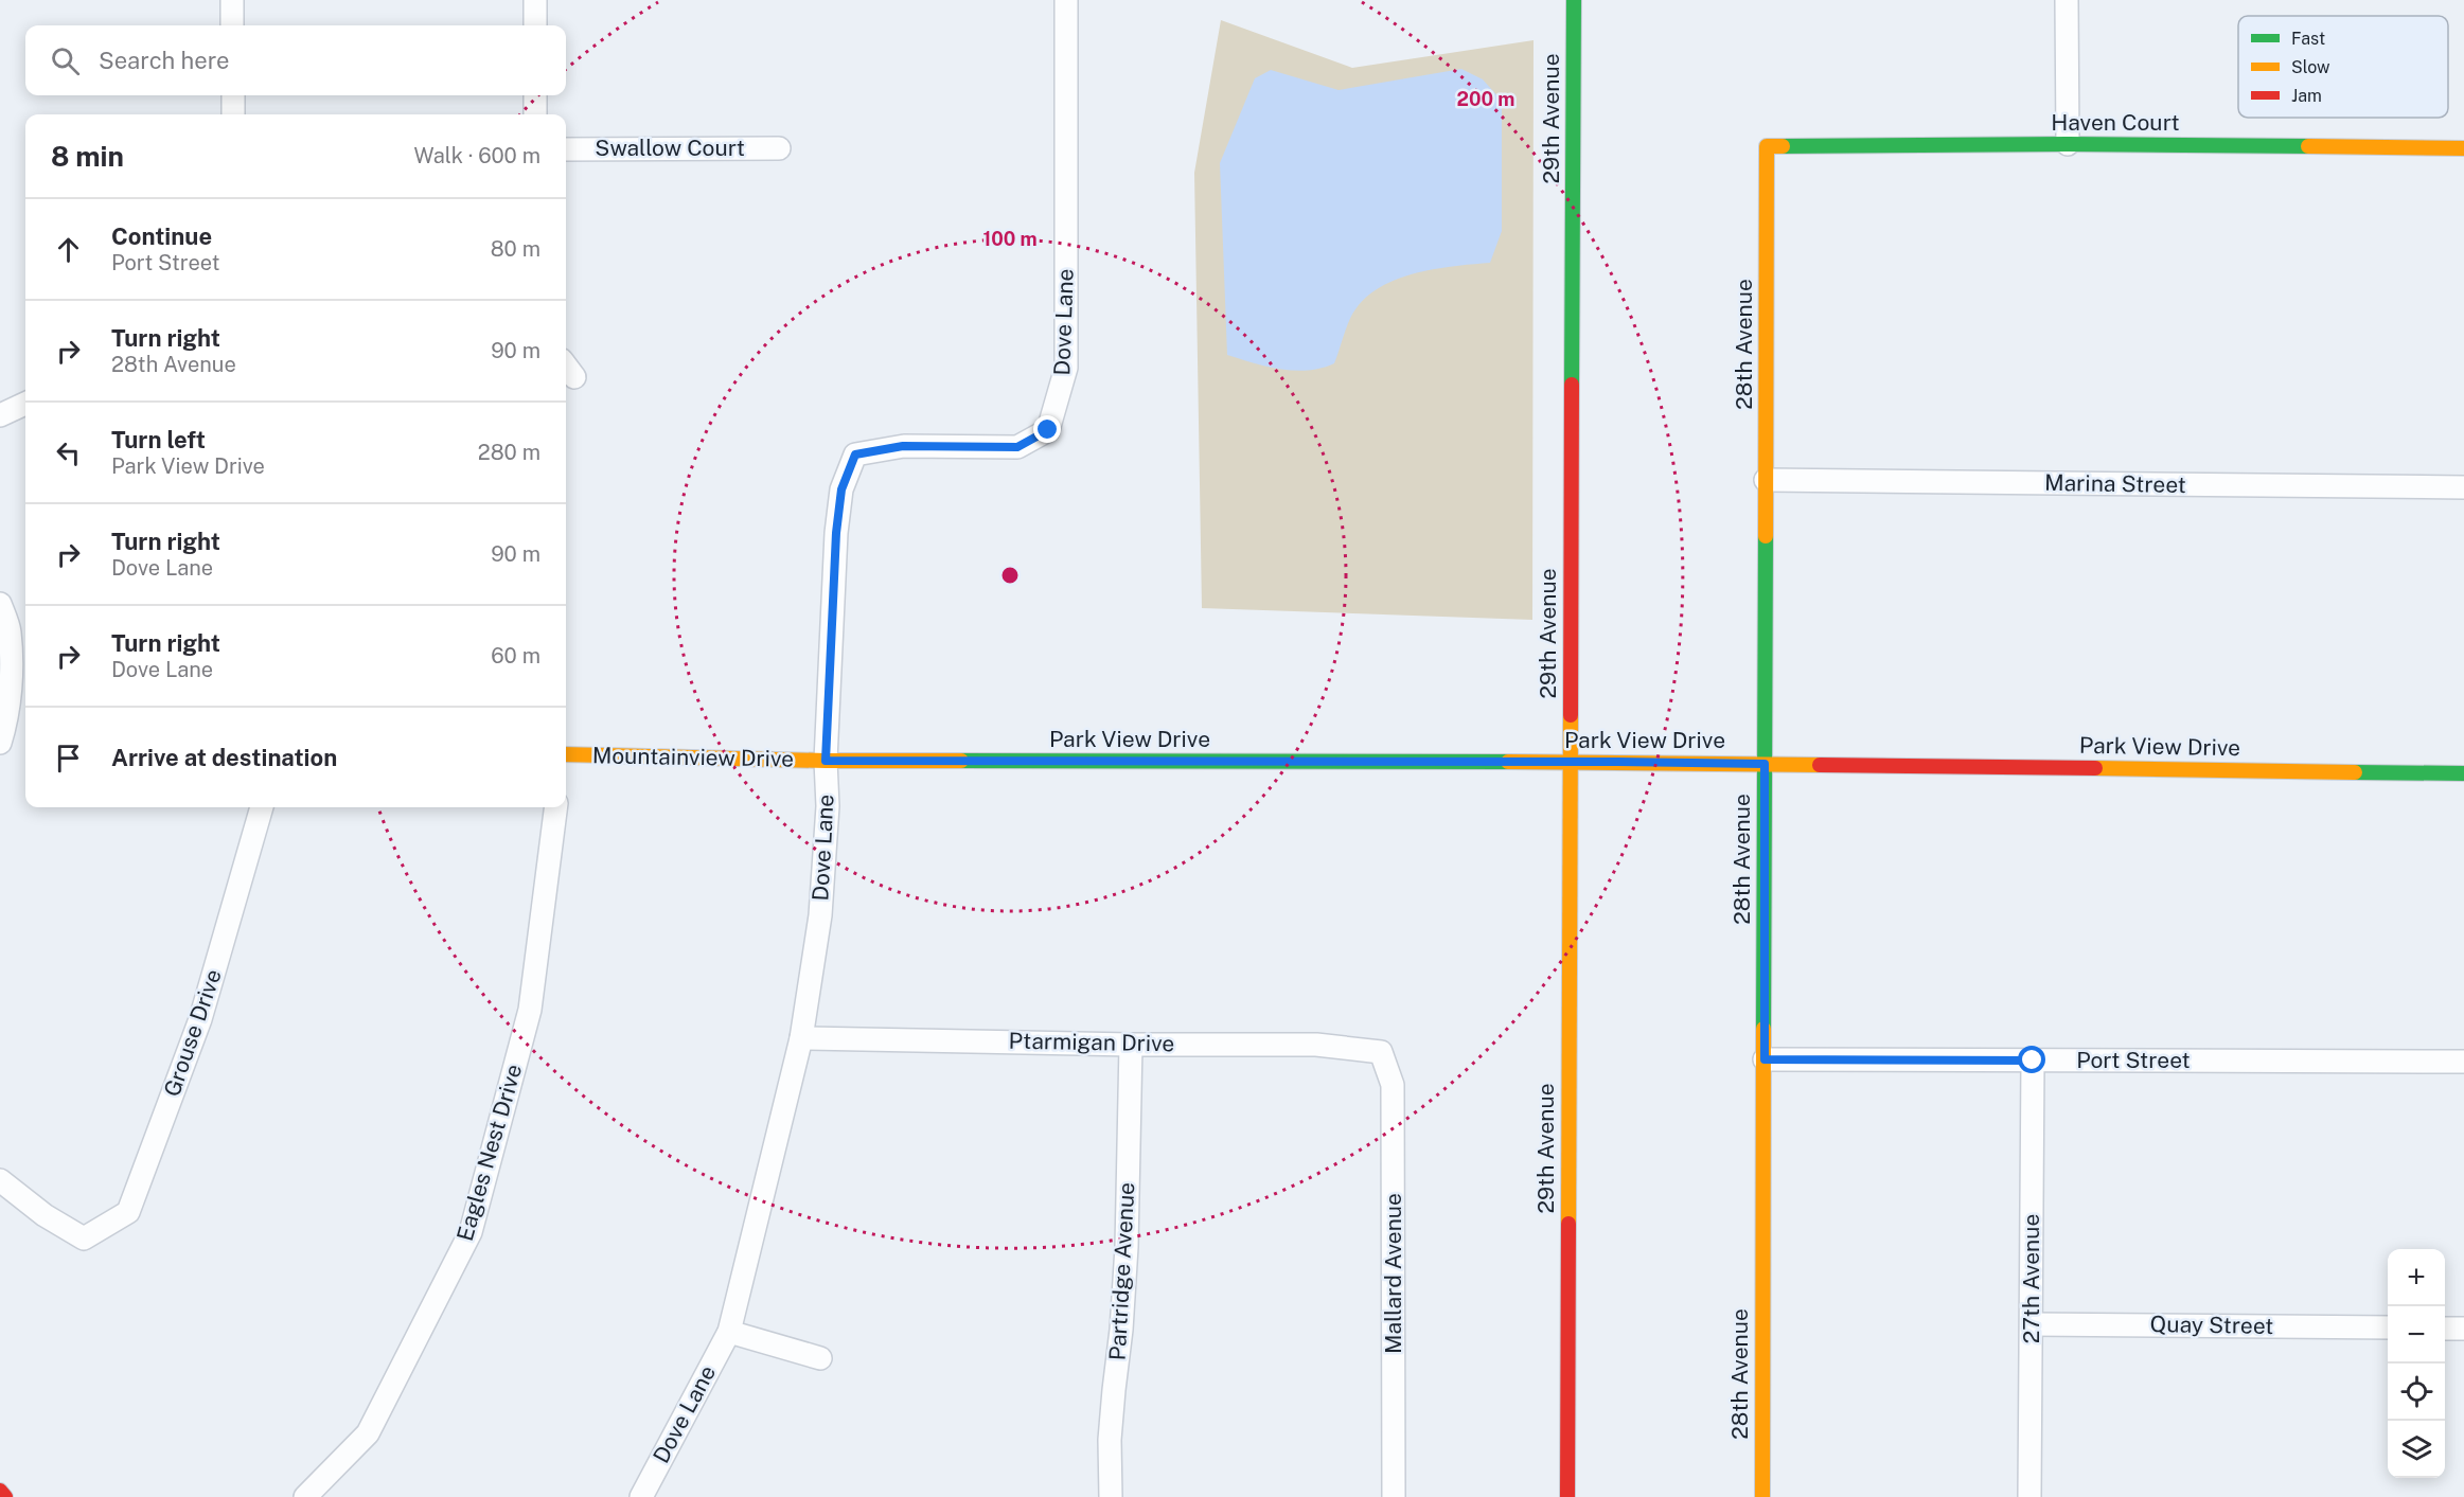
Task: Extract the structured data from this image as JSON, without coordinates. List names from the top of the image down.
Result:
{
  "streets": {
    "street": [
      "29th Avenue",
      "Haven Court",
      "Swallow Court",
      "Dove Lane",
      "28th Avenue",
      "Marina Street",
      "Park View Drive",
      "Mountainview Drive",
      "Grouse Drive",
      "Ptarmigan Drive",
      "Port Street",
      "Eagles Nest Drive",
      "Partridge Avenue",
      "Mallard Avenue",
      "27th Avenue",
      "Quay Street"
    ]
  },
  "crossings": [
    ["29th Avenue", "Park View Drive"],
    ["Haven Court", "28th Avenue"],
    ["Dove Lane", "Park View Drive"],
    ["Dove Lane", "Mountainview Drive"],
    ["Dove Lane", "Ptarmigan Drive"],
    ["28th Avenue", "Marina Street"],
    ["28th Avenue", "Park View Drive"],
    ["28th Avenue", "Port Street"],
    ["Park View Drive", "Mountainview Drive"],
    ["Ptarmigan Drive", "Partridge Avenue"],
    ["Ptarmigan Drive", "Mallard Avenue"],
    ["Port Street", "27th Avenue"],
    ["27th Avenue", "Quay Street"]
  ],
  "legend": ["Fast", "Slow", "Jam"],
  "page": {
    "search": "Search here",
    "heading": ["8 min", "Walk · 600 m"],
    "list": [
      ["Continue", "Port Street", "80 m"],
      ["Turn right", "28th Avenue", "90 m"],
      ["Turn left", "Park View Drive", "280 m"],
      ["Turn right", "Dove Lane", "90 m"],
      ["Turn right", "Dove Lane", "60 m"],
      "Arrive at destination"
    ],
    "map_buttons": ["+", "−"]
  },
  "rings": ["200 m", "100 m"]
}
